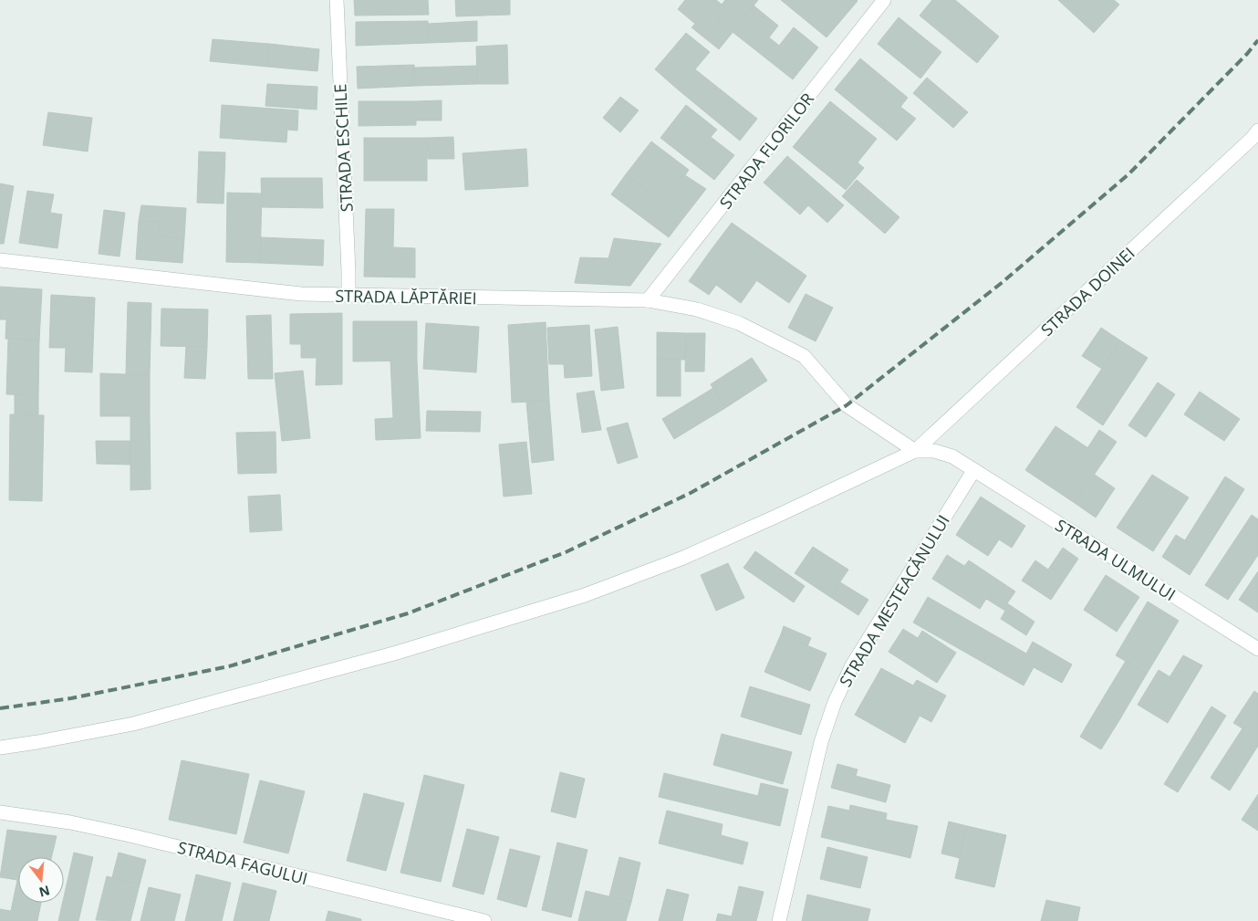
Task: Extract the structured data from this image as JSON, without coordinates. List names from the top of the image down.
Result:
{
  "streets": {
    "street": [
      "STRADA ESCHILE",
      "STRADA FLORILOR",
      "STRADA DOINEI",
      "STRADA LĂPTĂRIEI",
      "STRADA ULMULUI",
      "STRADA MESTEACĂNULUI",
      "STRADA FAGULUI"
    ]
  },
  "crossings": [
    ["STRADA ESCHILE", "STRADA LĂPTĂRIEI"],
    ["STRADA FLORILOR", "STRADA LĂPTĂRIEI"],
    ["STRADA DOINEI", "STRADA LĂPTĂRIEI"],
    ["STRADA DOINEI", "STRADA ULMULUI"],
    ["STRADA LĂPTĂRIEI", "STRADA ULMULUI"],
    ["STRADA ULMULUI", "STRADA MESTEACĂNULUI"]
  ],
  "north": "bottom"
}
